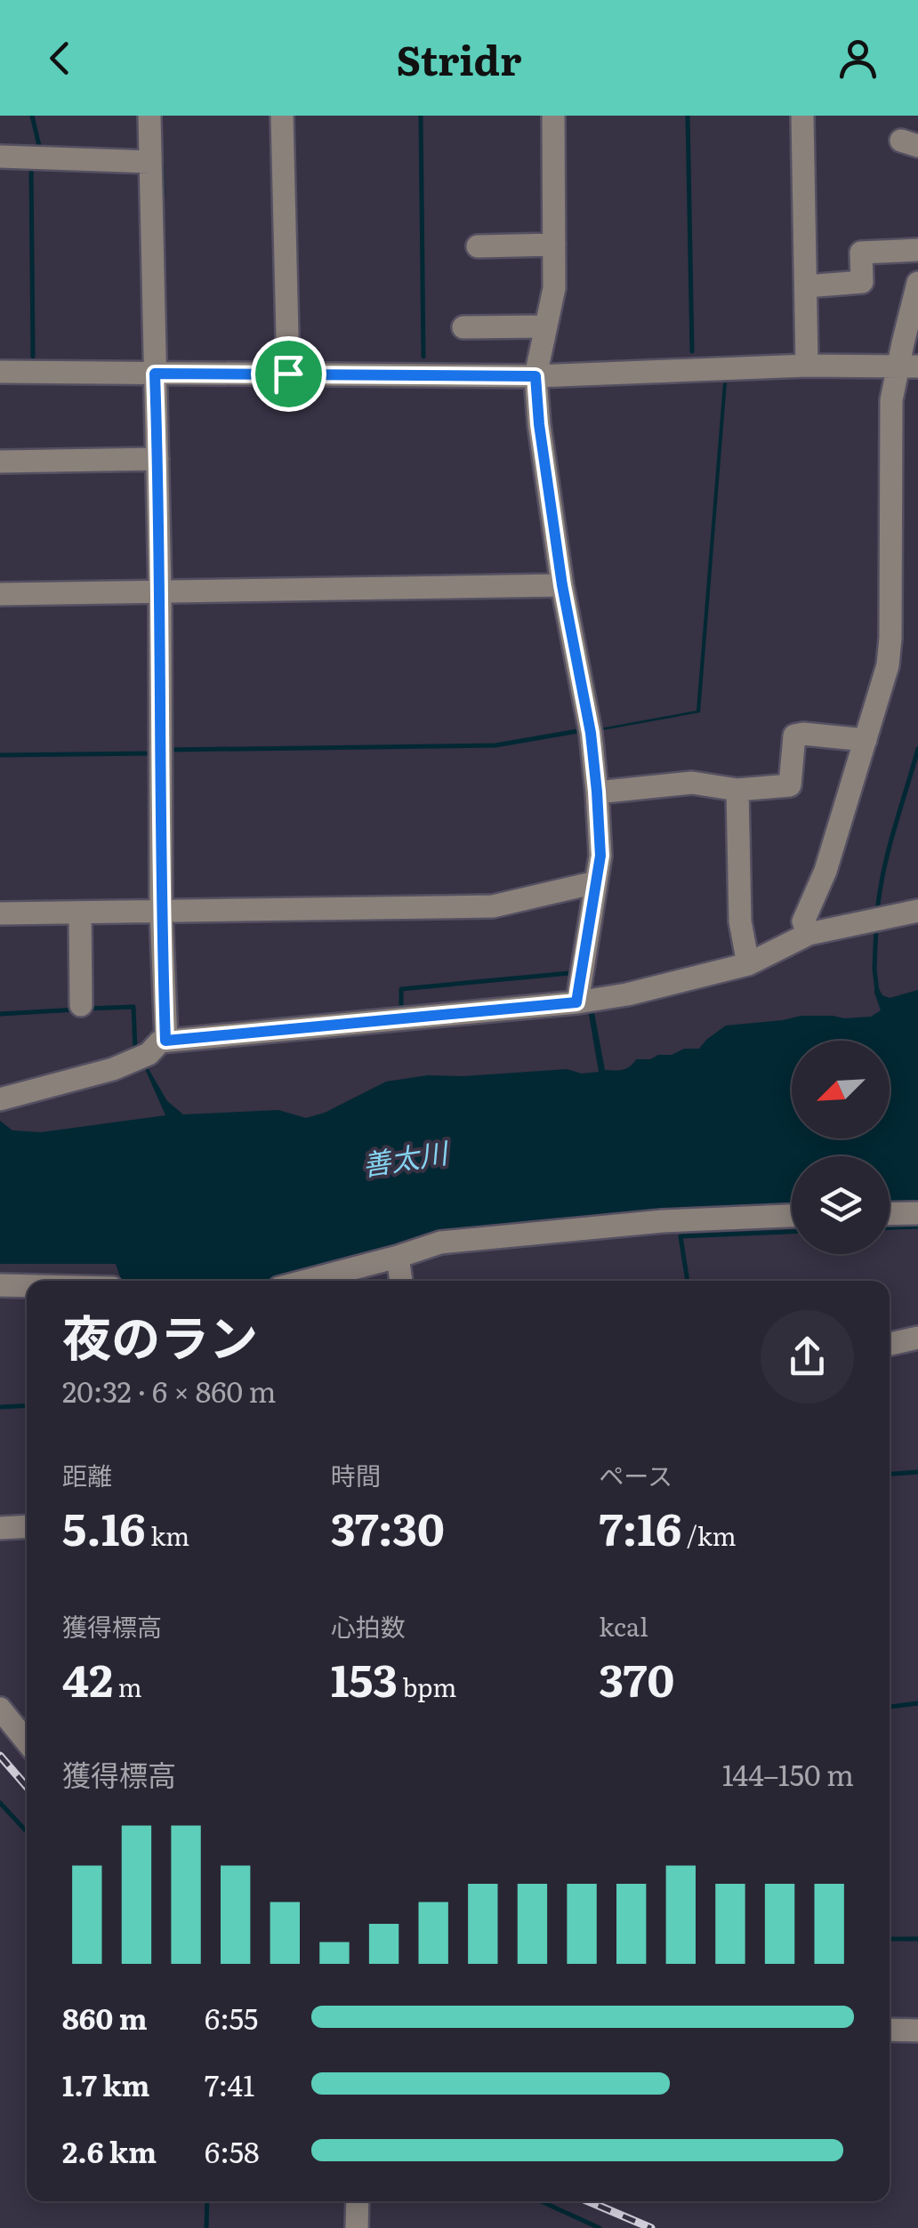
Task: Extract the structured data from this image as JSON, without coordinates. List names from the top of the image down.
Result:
{
  "water": ["善太川"],
  "north": "bottom left",
  "page": {
    "header": "Stridr",
    "heading": ["夜のラン", "20:32 · 6 × 860 m"],
    "stats": [
      ["距離", "5.16 km"],
      ["時間", "37:30"],
      ["ペース", "7:16 /km"],
      ["獲得標高", "42 m"],
      ["心拍数", "153 bpm"],
      ["kcal", "370"]
    ],
    "chart": ["獲得標高", "144–150 m"],
    "list": [
      {
        "name": "860 m",
        "note": "6:55"
      },
      {
        "name": "1.7 km",
        "note": "7:41"
      },
      {
        "name": "2.6 km",
        "note": "6:58"
      }
    ]
  }
}
